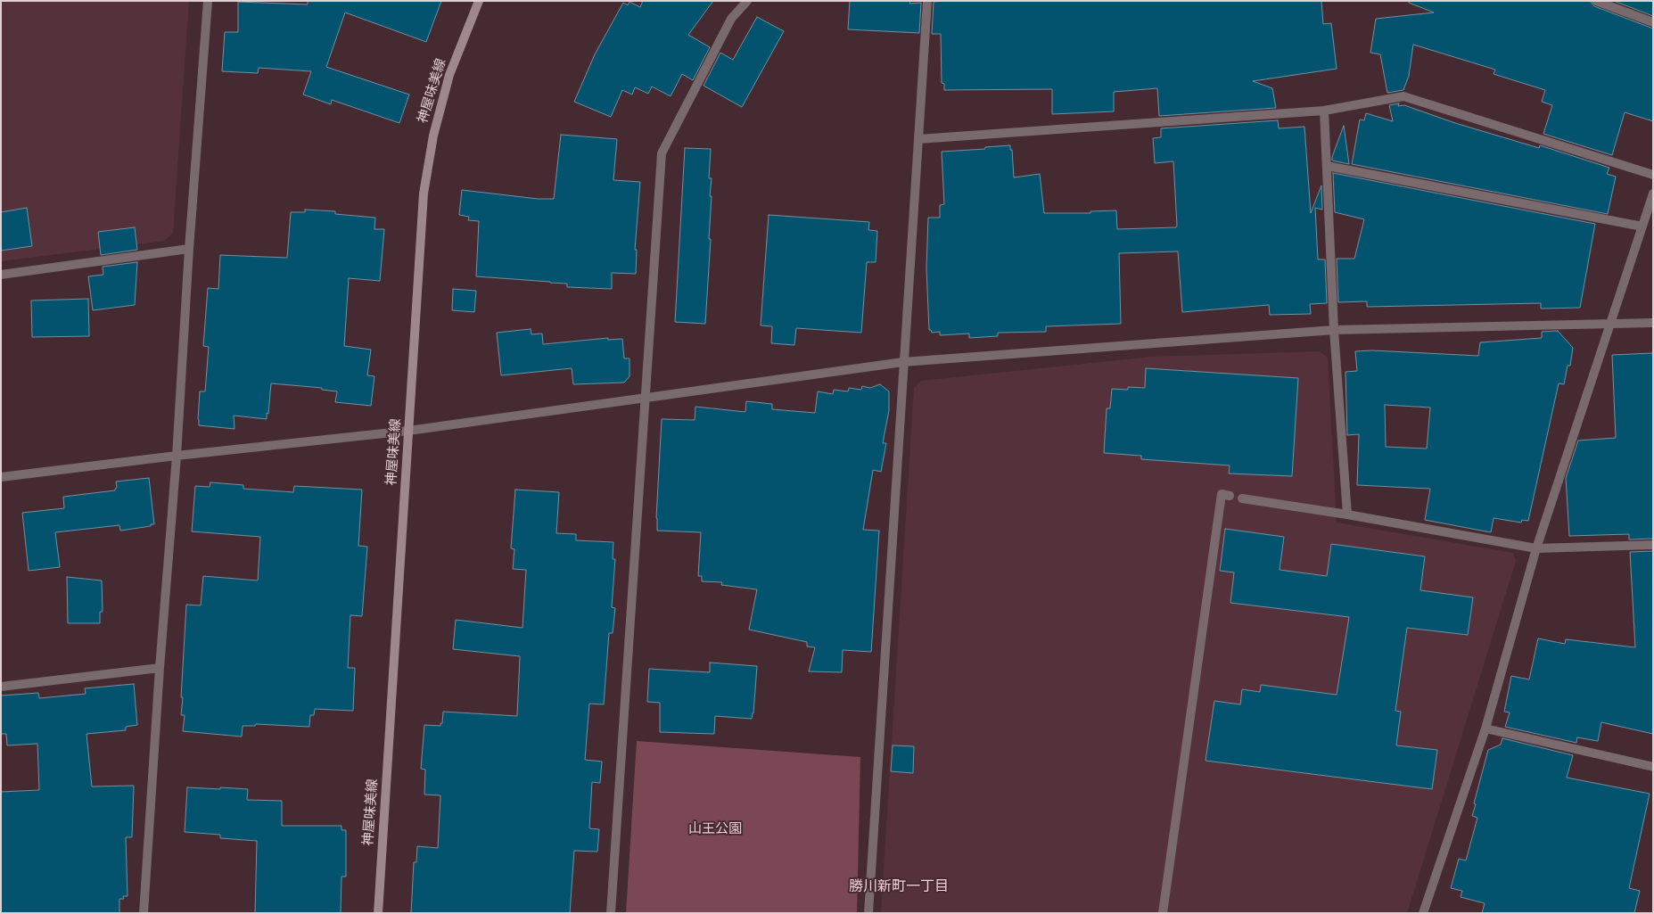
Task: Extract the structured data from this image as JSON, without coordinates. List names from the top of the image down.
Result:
{
  "streets": {
    "main road": ["神屋味美線"]
  },
  "districts": ["勝川新町一丁目"],
  "parks": ["山王公園"]
}
